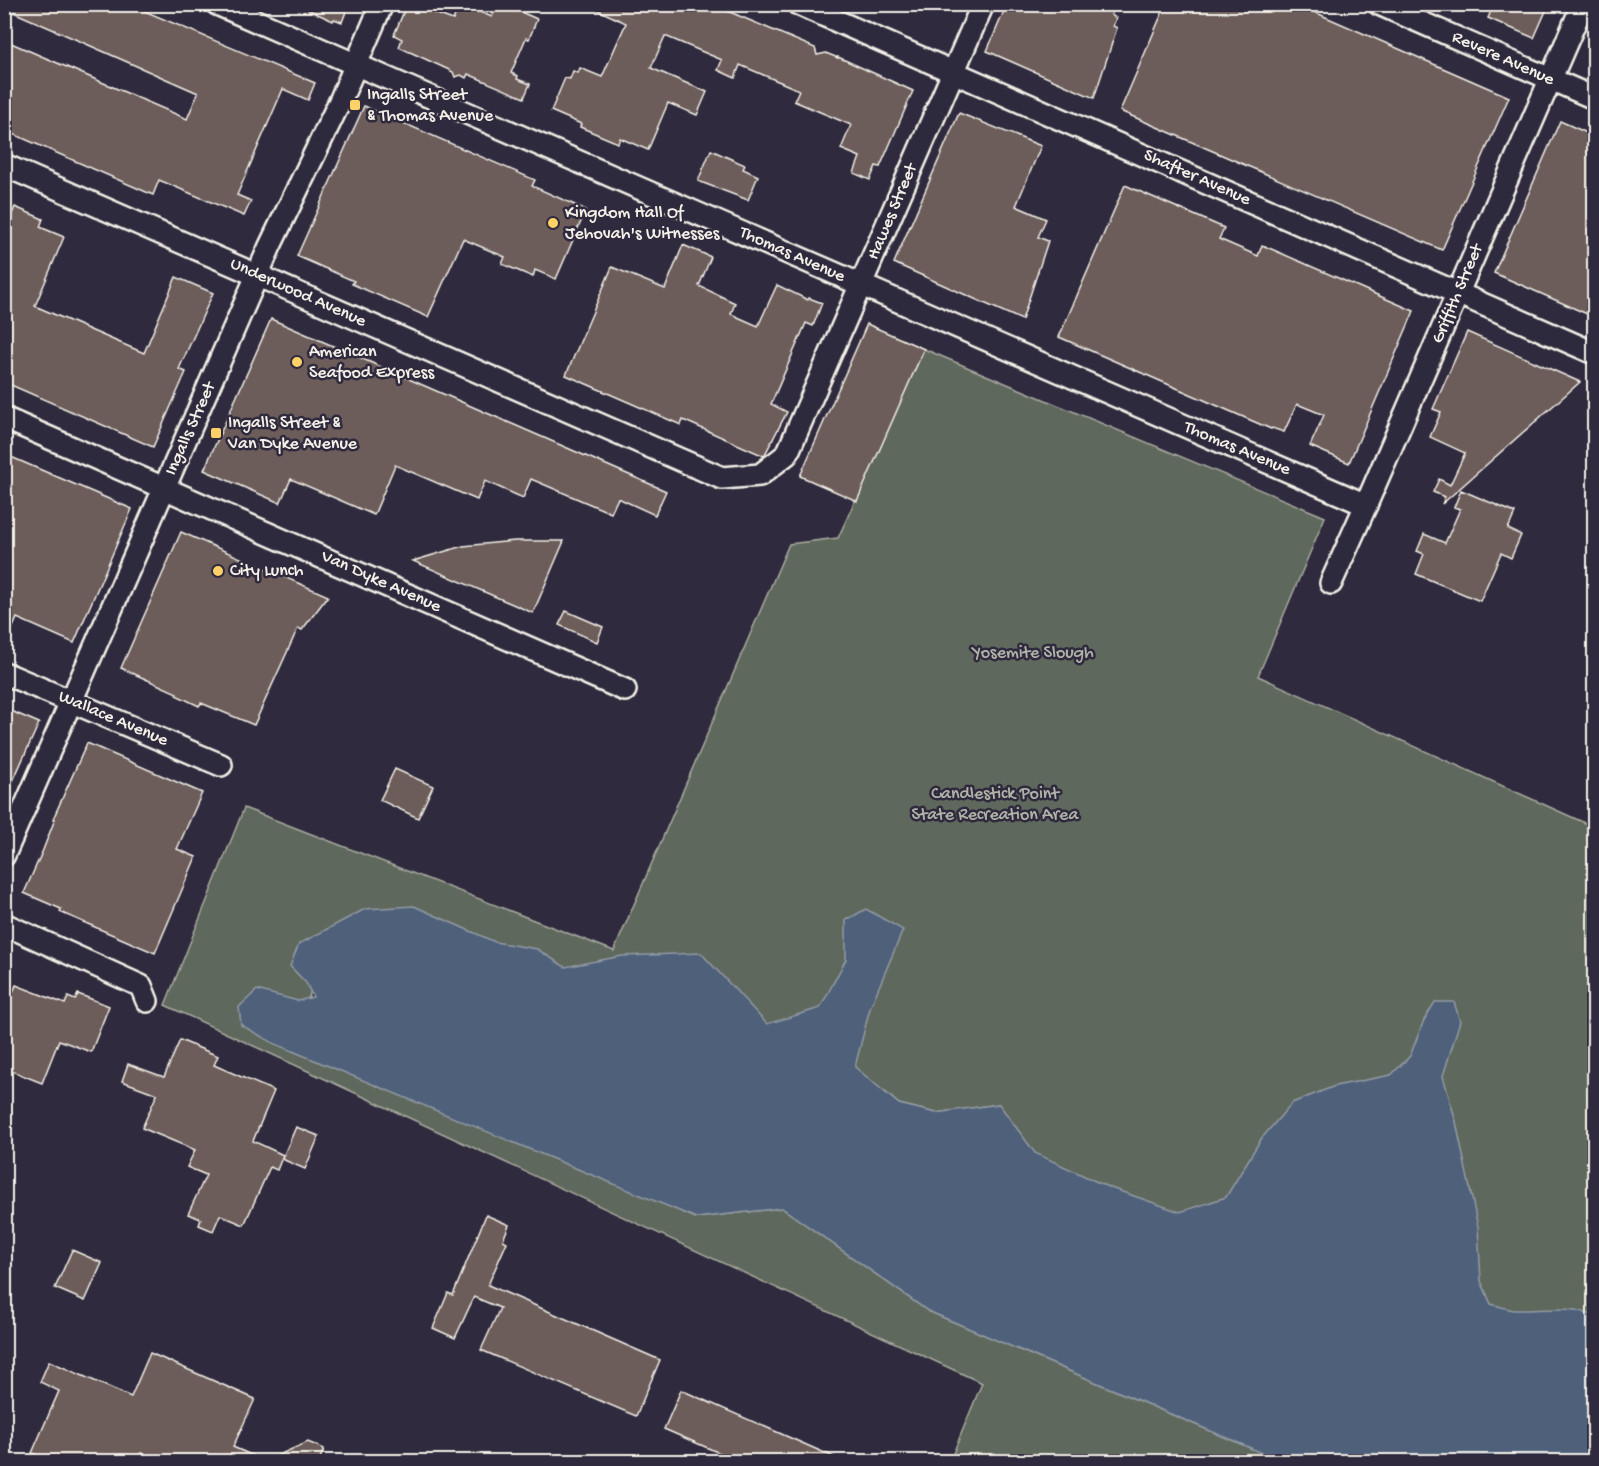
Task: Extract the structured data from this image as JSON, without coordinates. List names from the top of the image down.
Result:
{
  "streets": {
    "street": [
      "Revere Avenue",
      "Shafter Avenue",
      "Hawes Street",
      "Thomas Avenue",
      "Underwood Avenue",
      "Griffith Street",
      "Ingalls Street",
      "Van Dyke Avenue",
      "Wallace Avenue"
    ]
  },
  "crossings": [
    ["Revere Avenue", "Griffith Street"],
    ["Shafter Avenue", "Hawes Street"],
    ["Shafter Avenue", "Griffith Street"],
    ["Hawes Street", "Thomas Avenue"],
    ["Hawes Street", "Underwood Avenue"],
    ["Thomas Avenue", "Griffith Street"],
    ["Thomas Avenue", "Ingalls Street"],
    ["Underwood Avenue", "Ingalls Street"],
    ["Ingalls Street", "Van Dyke Avenue"],
    ["Ingalls Street", "Wallace Avenue"]
  ],
  "parks": ["Yosemite Slough", "Candlestick Point State Recreation Area"],
  "places": {
    "transit": ["Ingalls Street & Thomas Avenue", "Ingalls Street & Van Dyke Avenue"],
    "other": ["Kingdom Hall Of Jehovah's Witnesses", "American Seafood Express", "City Lunch"]
  }
}
